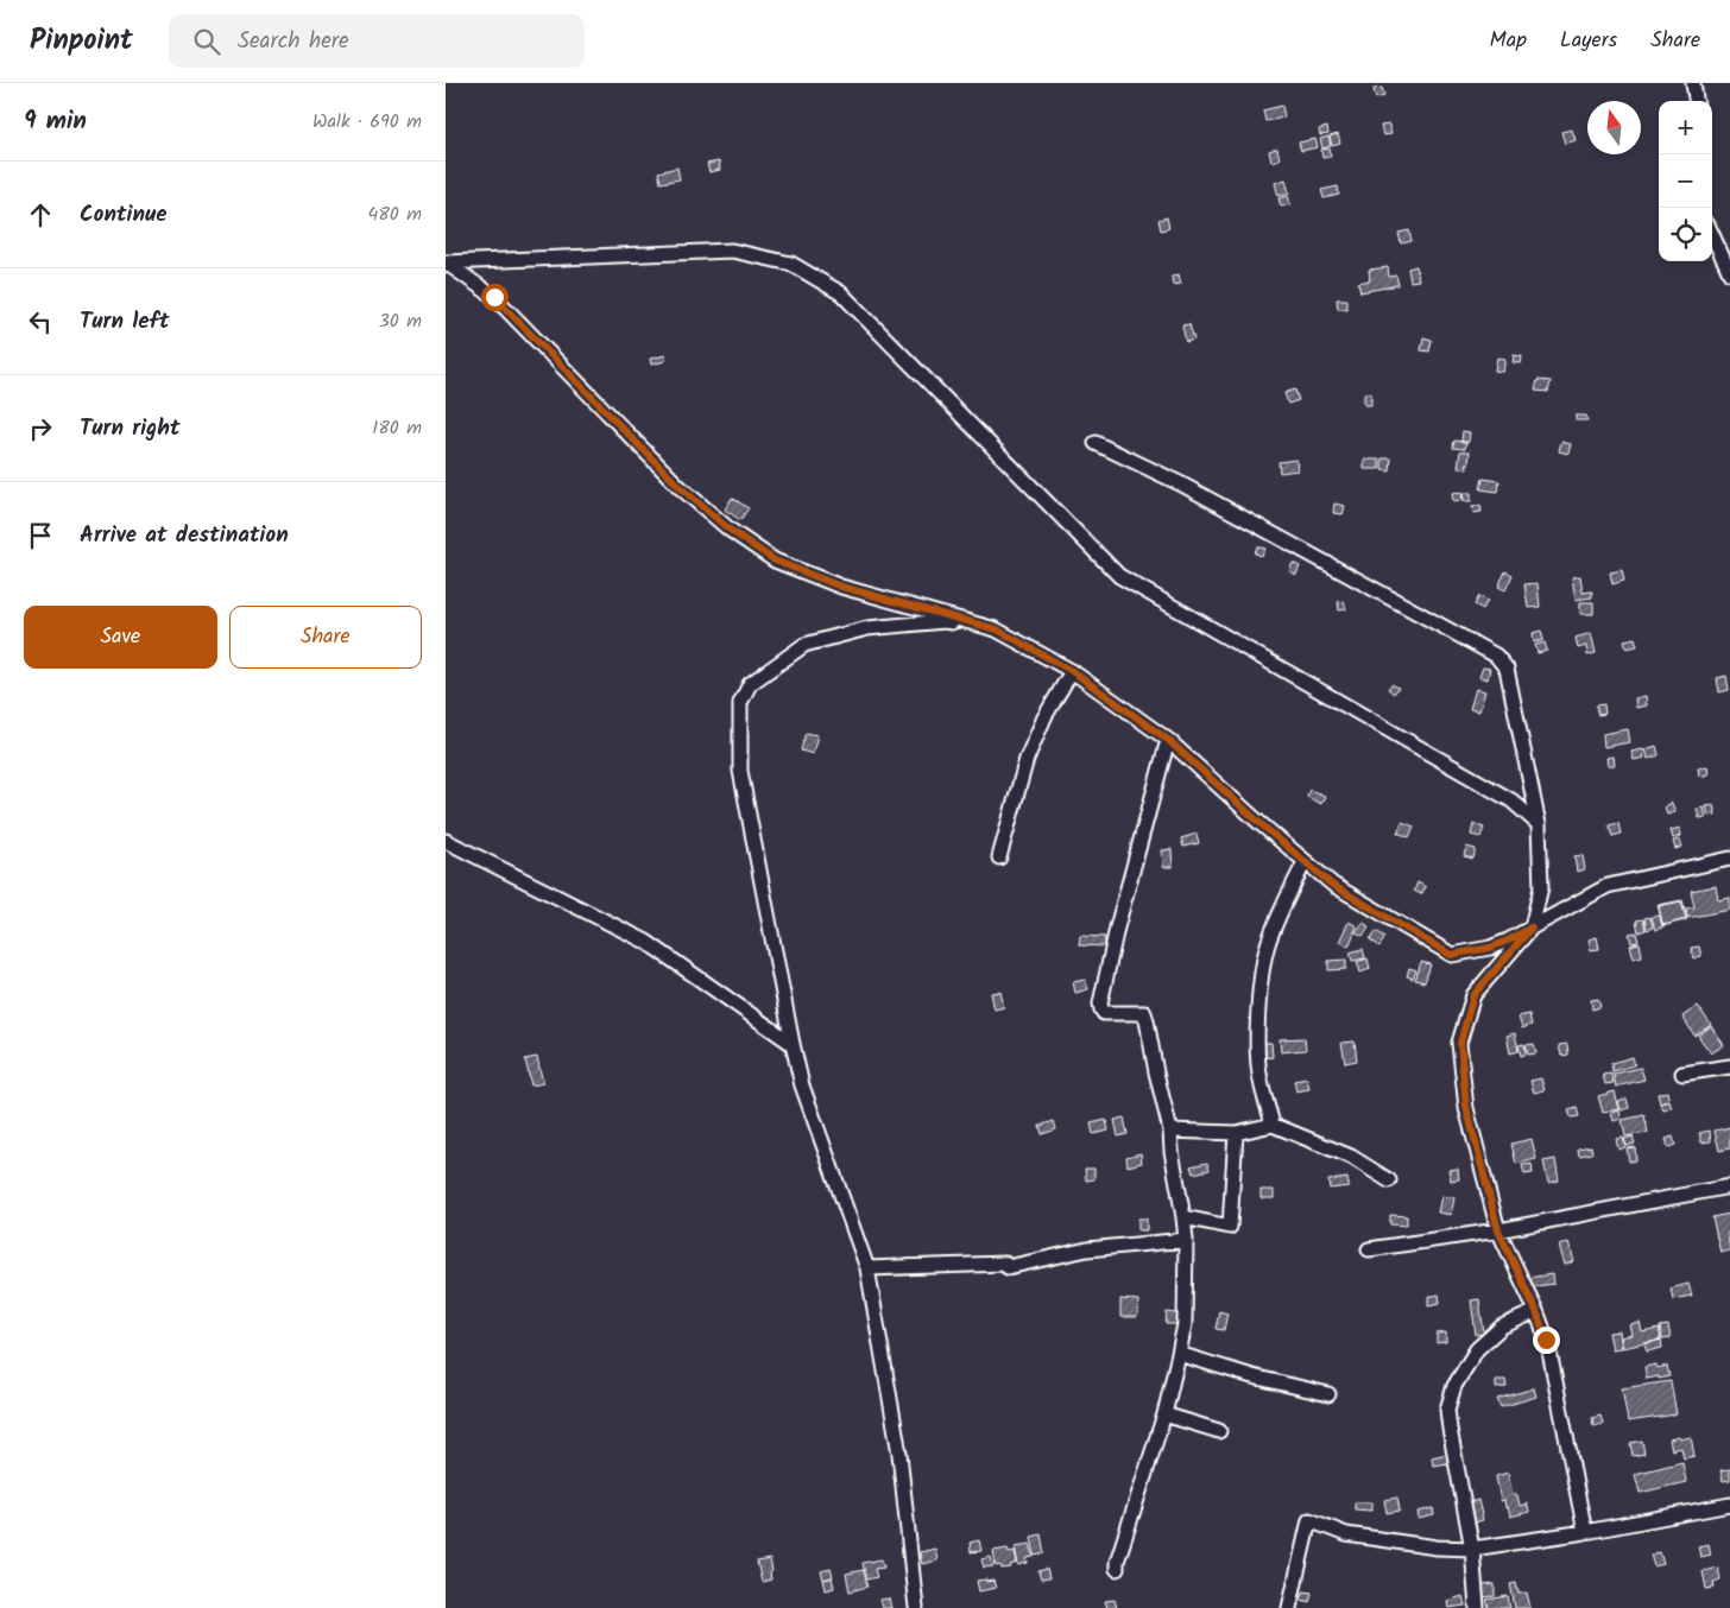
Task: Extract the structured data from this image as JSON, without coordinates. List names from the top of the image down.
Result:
{
  "north": "top",
  "page": {
    "header": "Pinpoint",
    "search": "Search here",
    "nav": ["Map", "Layers", "Share"],
    "heading": ["9 min", "Walk · 690 m"],
    "map_buttons": ["+", "−"],
    "list": [
      ["Continue", "480 m"],
      ["Turn left", "30 m"],
      ["Turn right", "180 m"],
      "Arrive at destination"
    ],
    "buttons": ["Save", "Share"]
  }
}
